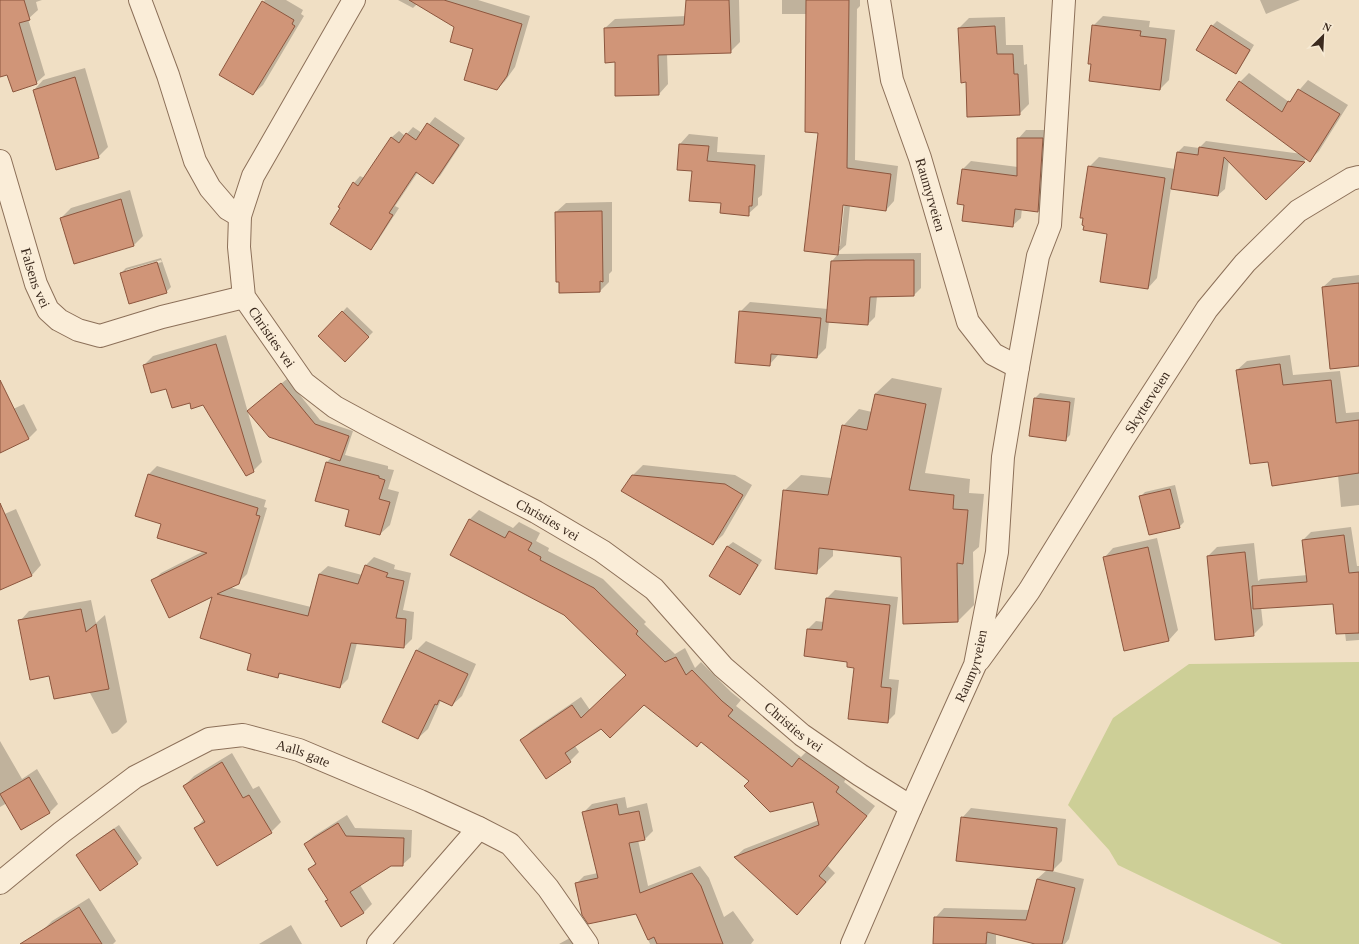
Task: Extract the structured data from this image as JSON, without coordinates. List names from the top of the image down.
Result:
{
  "streets": {
    "street": [
      "Raumyrveien",
      "Falsens vei",
      "Christies vei",
      "Skytterveien",
      "Aalls gate"
    ]
  },
  "crossings": [
    ["Raumyrveien", "Christies vei"],
    ["Raumyrveien", "Skytterveien"],
    ["Falsens vei", "Christies vei"]
  ],
  "north": "top right"
}
